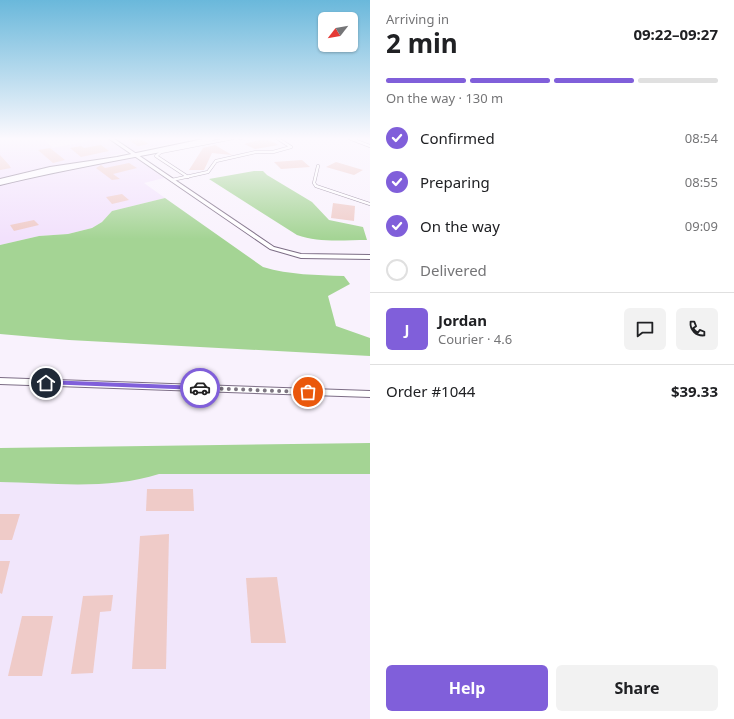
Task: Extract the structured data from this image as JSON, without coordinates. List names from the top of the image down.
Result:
{
  "north": "bottom left",
  "page": {
    "heading": ["2 min", "Arriving in", "09:22–09:27"],
    "panel": [
      "Jordan",
      "Courier · 4.6",
      "Order #1044",
      "$39.33"
    ],
    "bar": "On the way · 130 m",
    "list": [
      ["Confirmed", "08:54"],
      ["Preparing", "08:55"],
      ["On the way", "09:09"],
      "Delivered"
    ],
    "round": "J",
    "buttons": ["Help", "Share"]
  }
}
